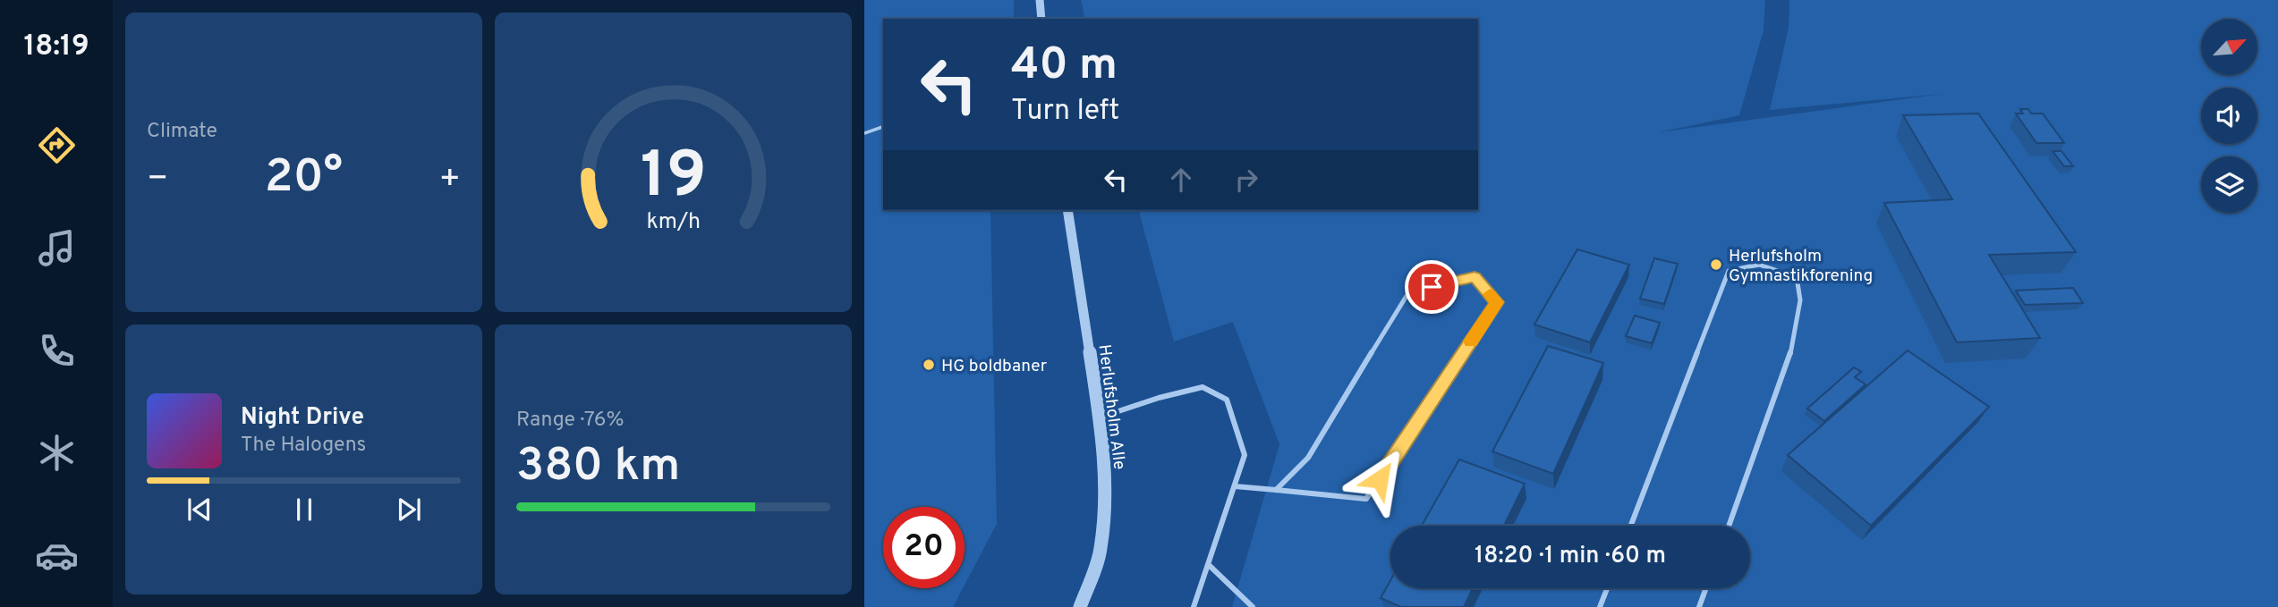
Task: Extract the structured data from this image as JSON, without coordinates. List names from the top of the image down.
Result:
{
  "streets": {
    "street": ["Herlufsholm Alle"]
  },
  "places": ["Herlufsholm Gymnastikforening", "HG boldbaner"],
  "north": "top right",
  "page": {
    "tabs": "18:19",
    "tile": [
      "Climate",
      ["Range · 76%", "380 km"]
    ],
    "turn": ["40 m", "Turn left"],
    "heat": ["−", "20°", "+"],
    "song": ["Night Drive", "The Halogens"],
    "limit": "20",
    "trip": "18:20 · 1 min · 60 m",
    "gauge": ["19", "km/h"]
  }
}
